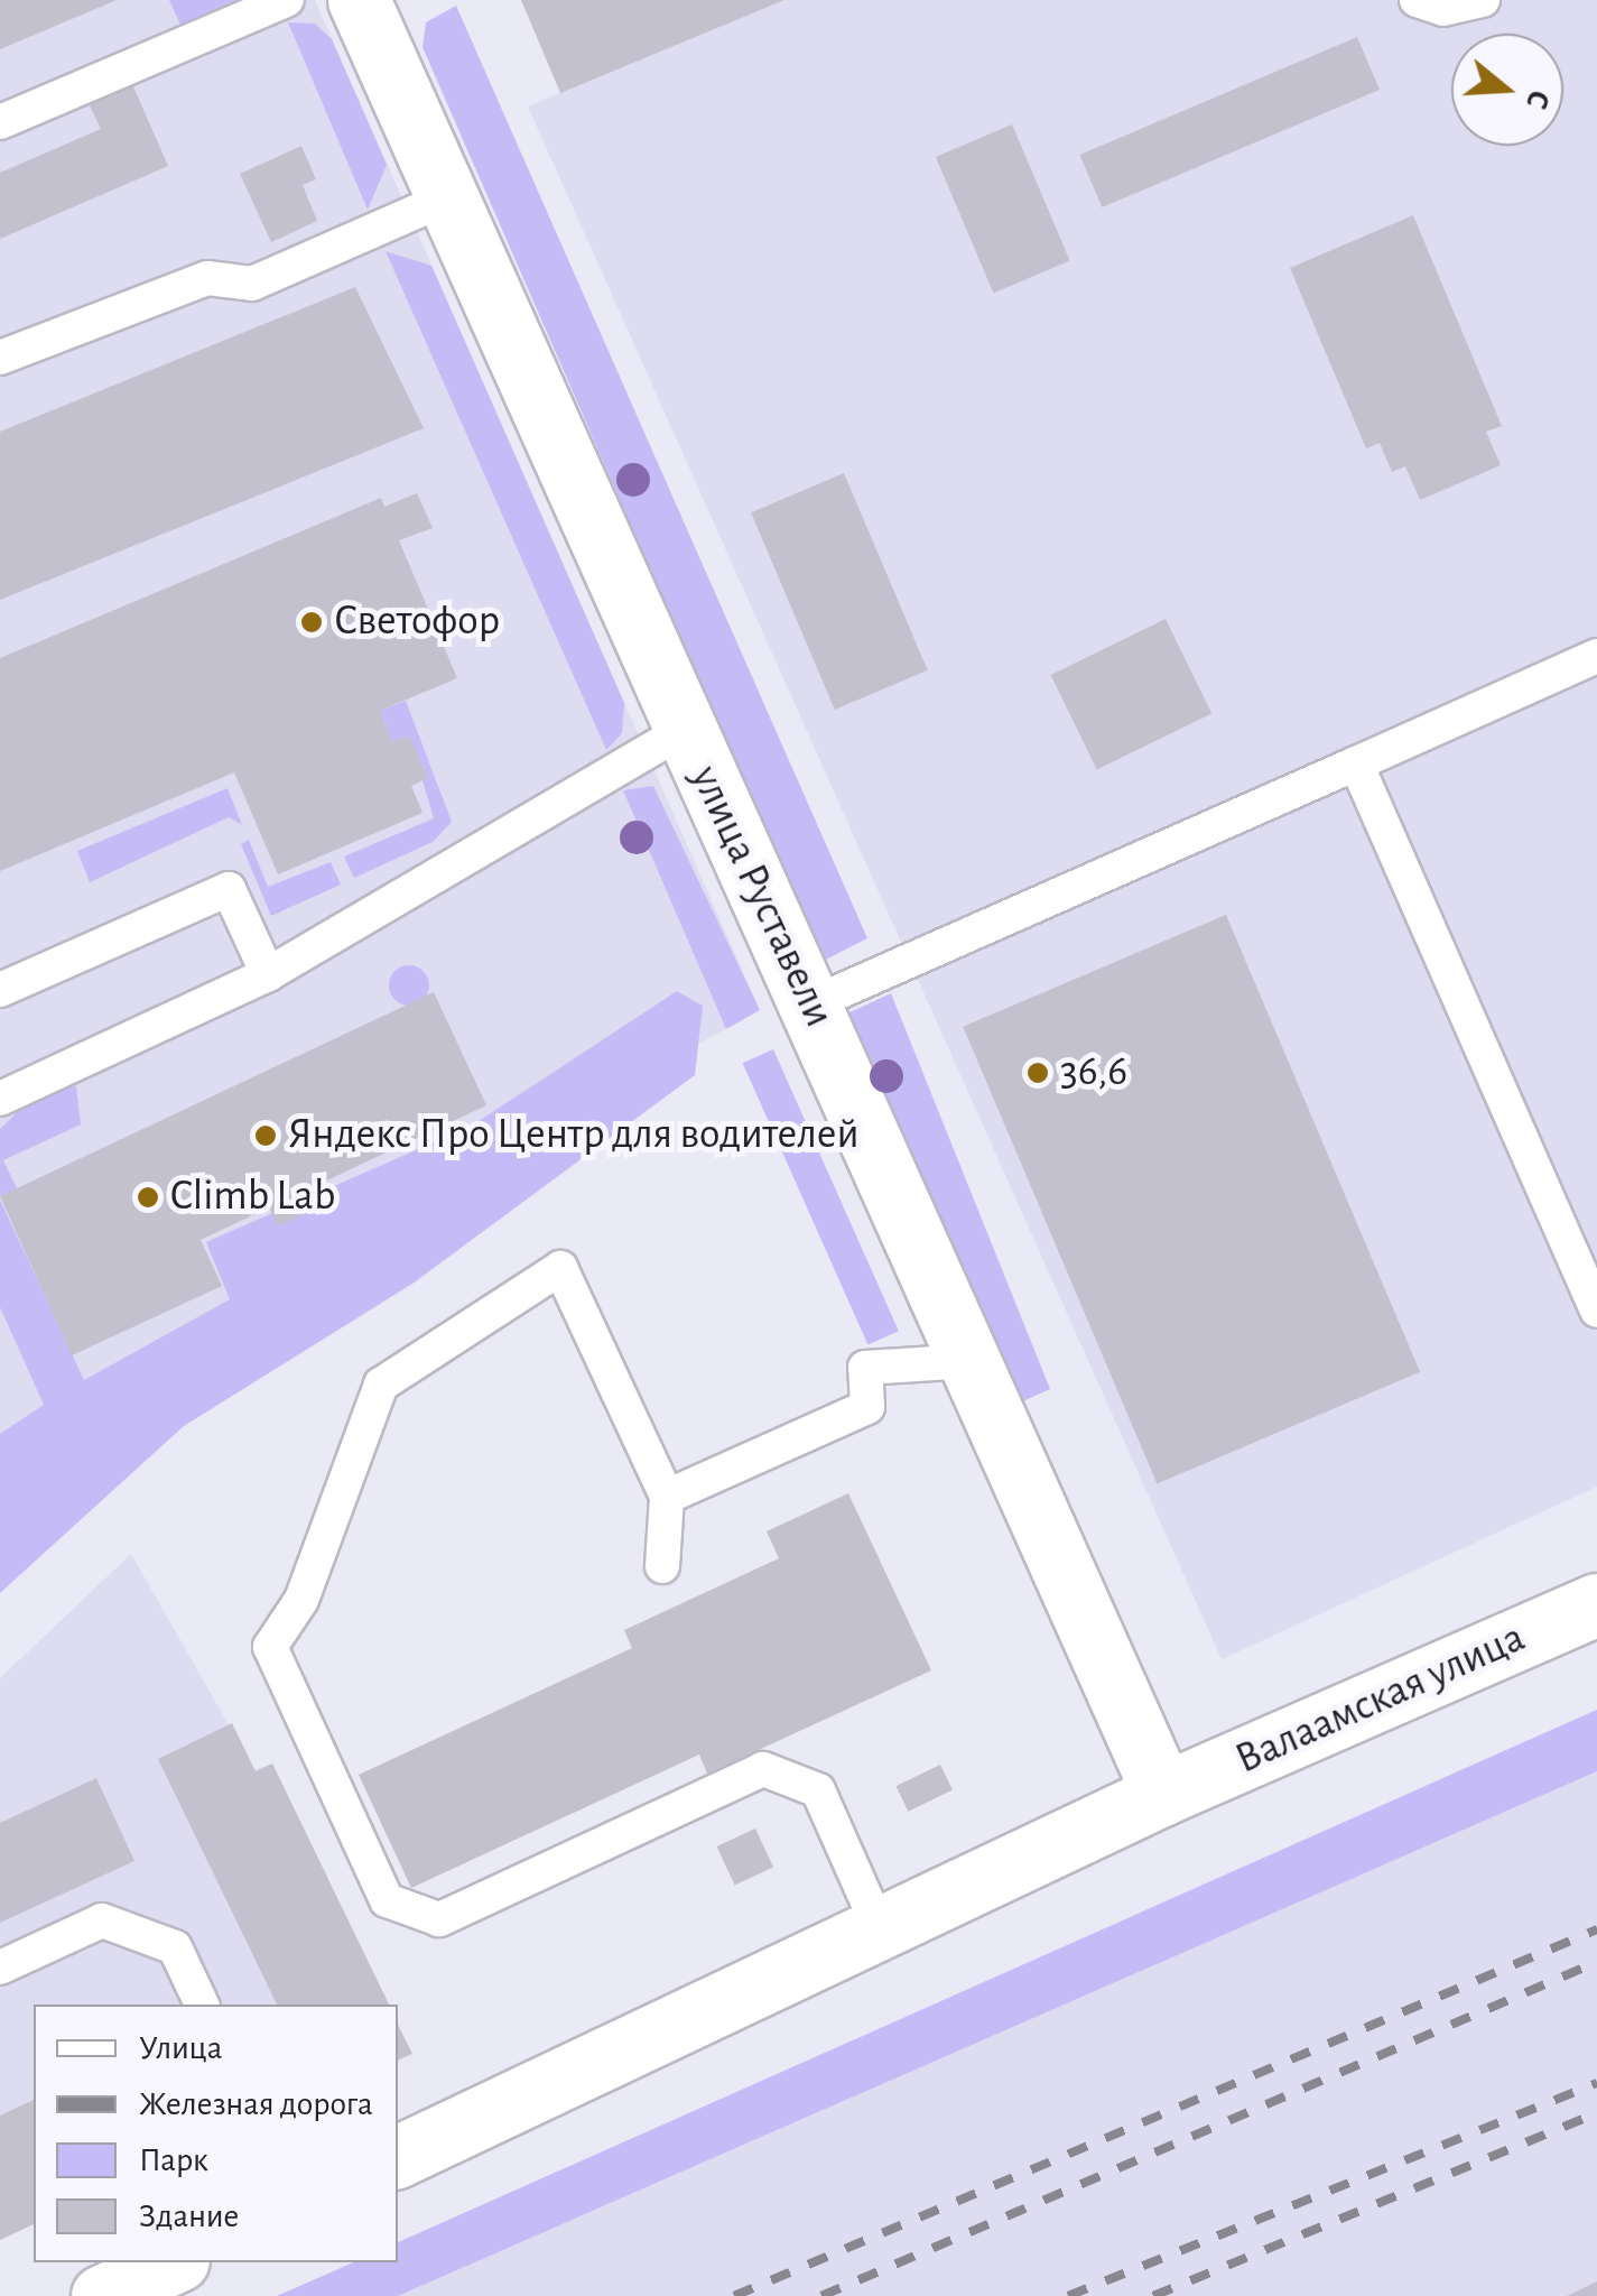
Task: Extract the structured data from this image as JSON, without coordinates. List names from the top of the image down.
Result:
{
  "streets": {
    "street": ["улица Руставели", "Валаамская улица"]
  },
  "crossings": [
    ["улица Руставели", "Валаамская улица"]
  ],
  "places": [
    "Светофор",
    "36,6",
    "Яндекс Про Центр для водителей",
    "Climb Lab"
  ],
  "legend": [
    "Улица",
    "Железная дорога",
    "Парк",
    "Здание"
  ],
  "north": "right"
}
